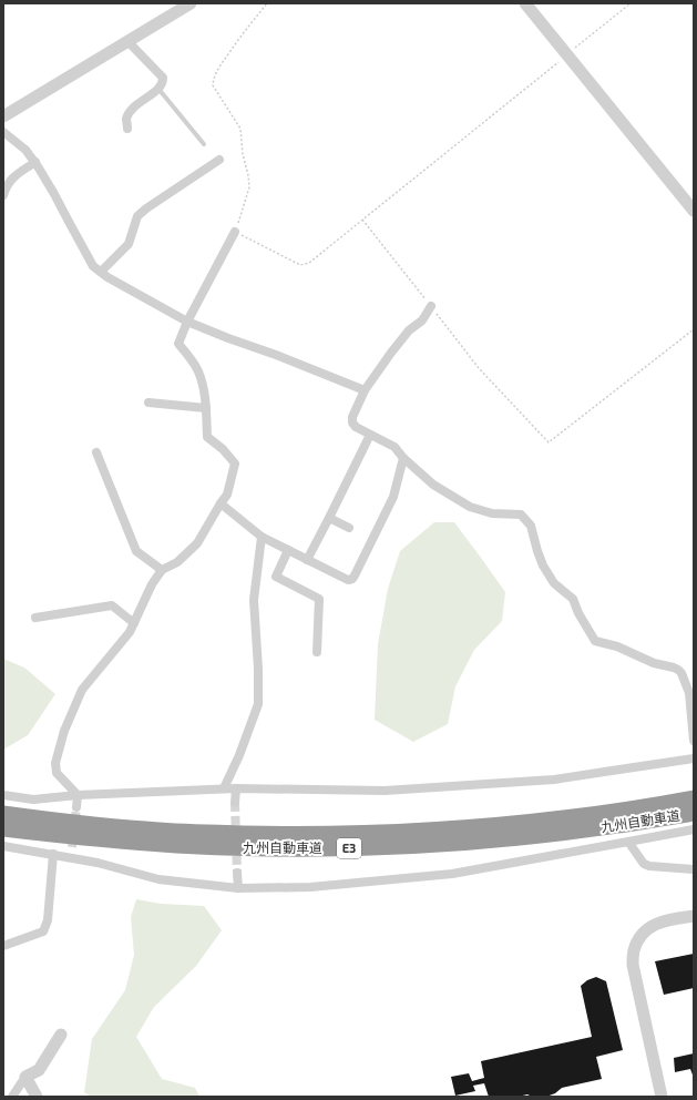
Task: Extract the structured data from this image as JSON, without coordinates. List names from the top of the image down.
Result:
{
  "streets": {
    "highway": ["九州自動車道", "E3"]
  }
}
